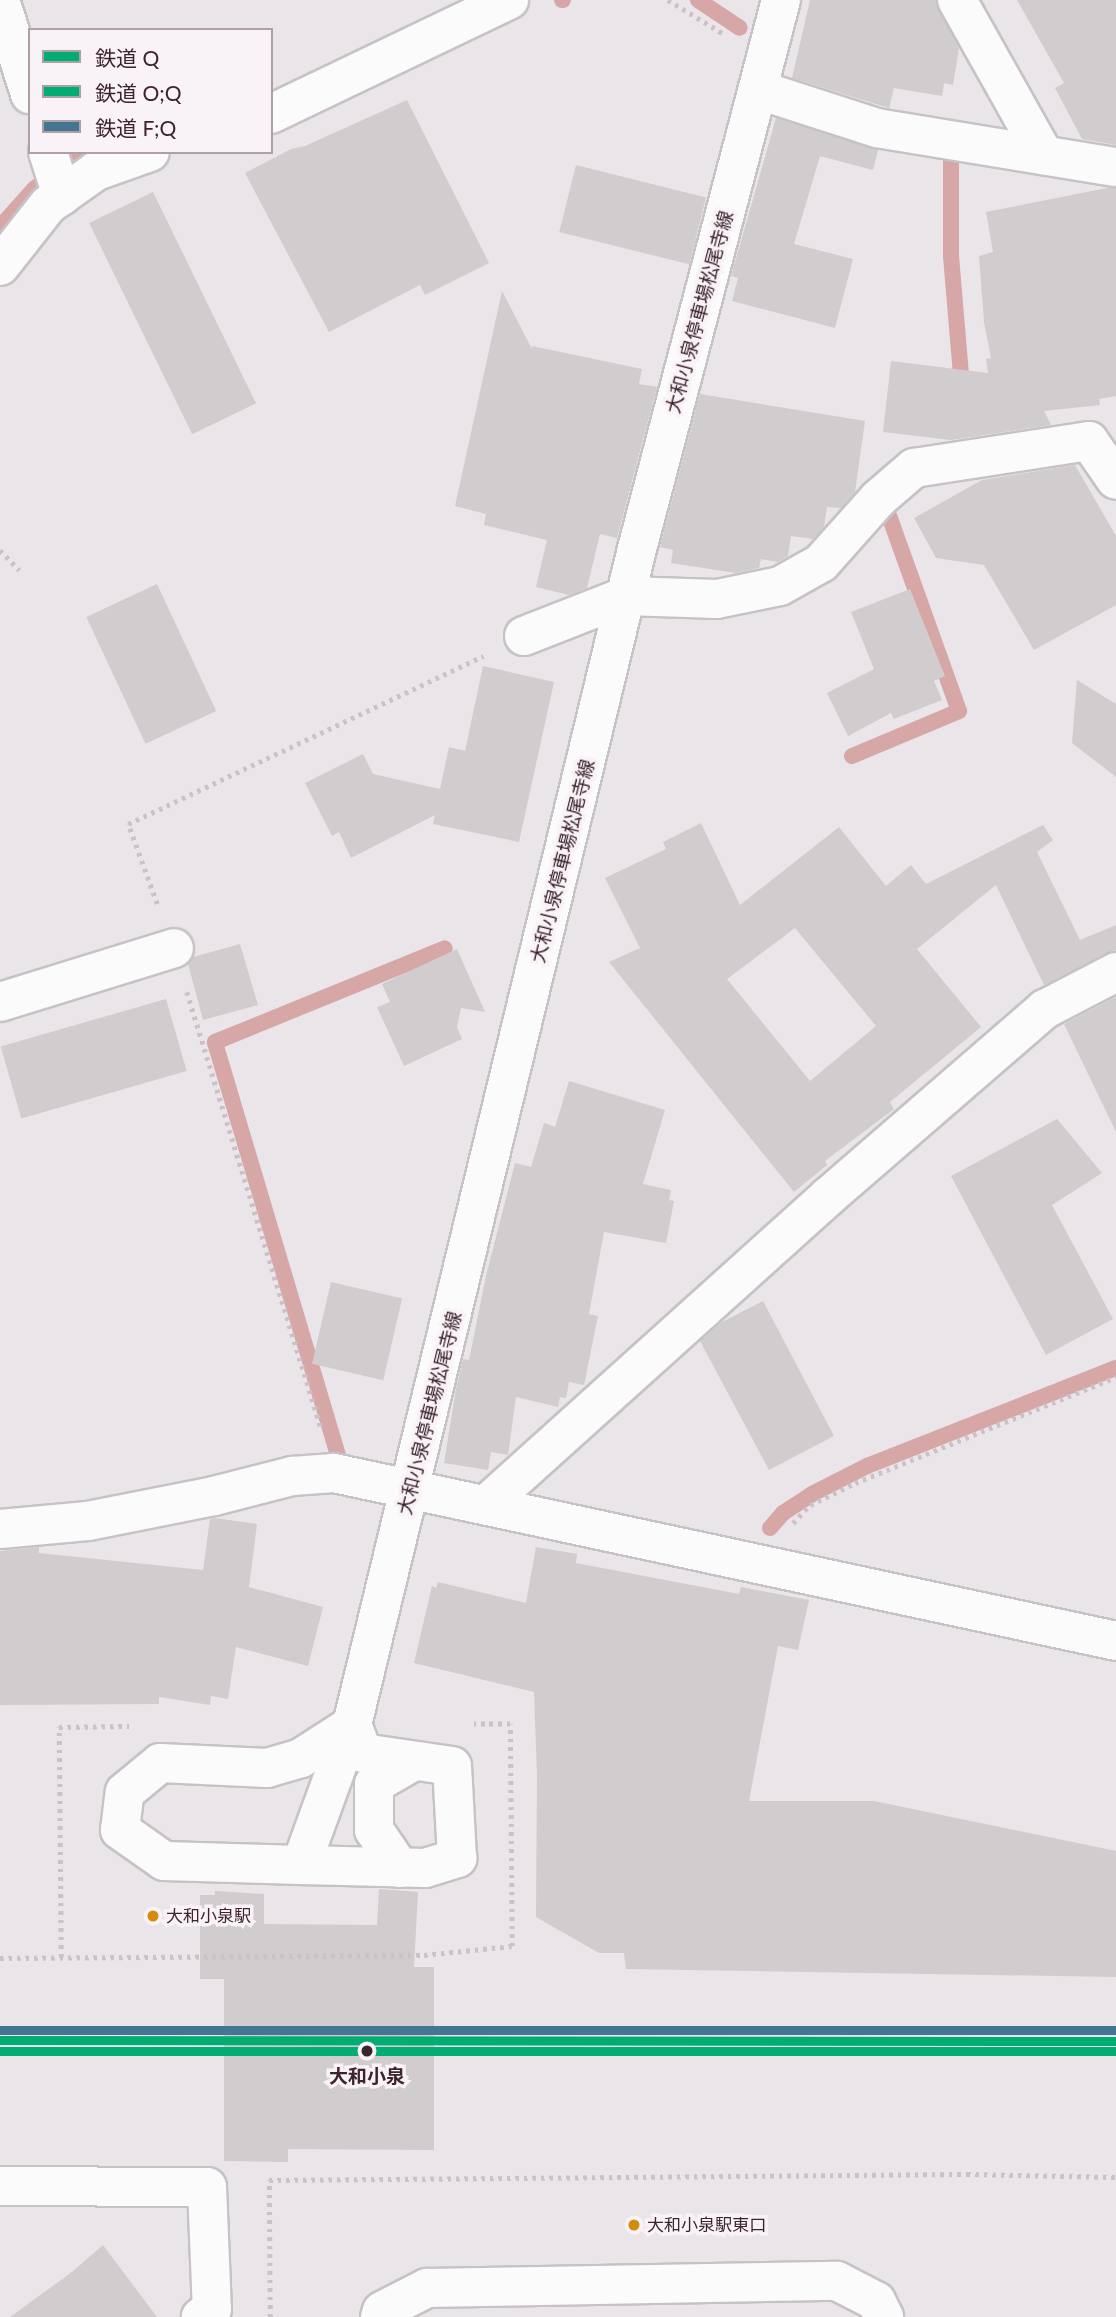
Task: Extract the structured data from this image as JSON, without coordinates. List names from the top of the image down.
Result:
{
  "streets": {
    "street": ["大和小泉停車場松尾寺線"]
  },
  "places": ["大和小泉駅", "大和小泉", "大和小泉駅東口"],
  "lines": ["rail line F;Q", "rail line Q", "rail line O;Q"],
  "legend": ["鉄道 Q", "鉄道 O;Q", "鉄道 F;Q"]
}
